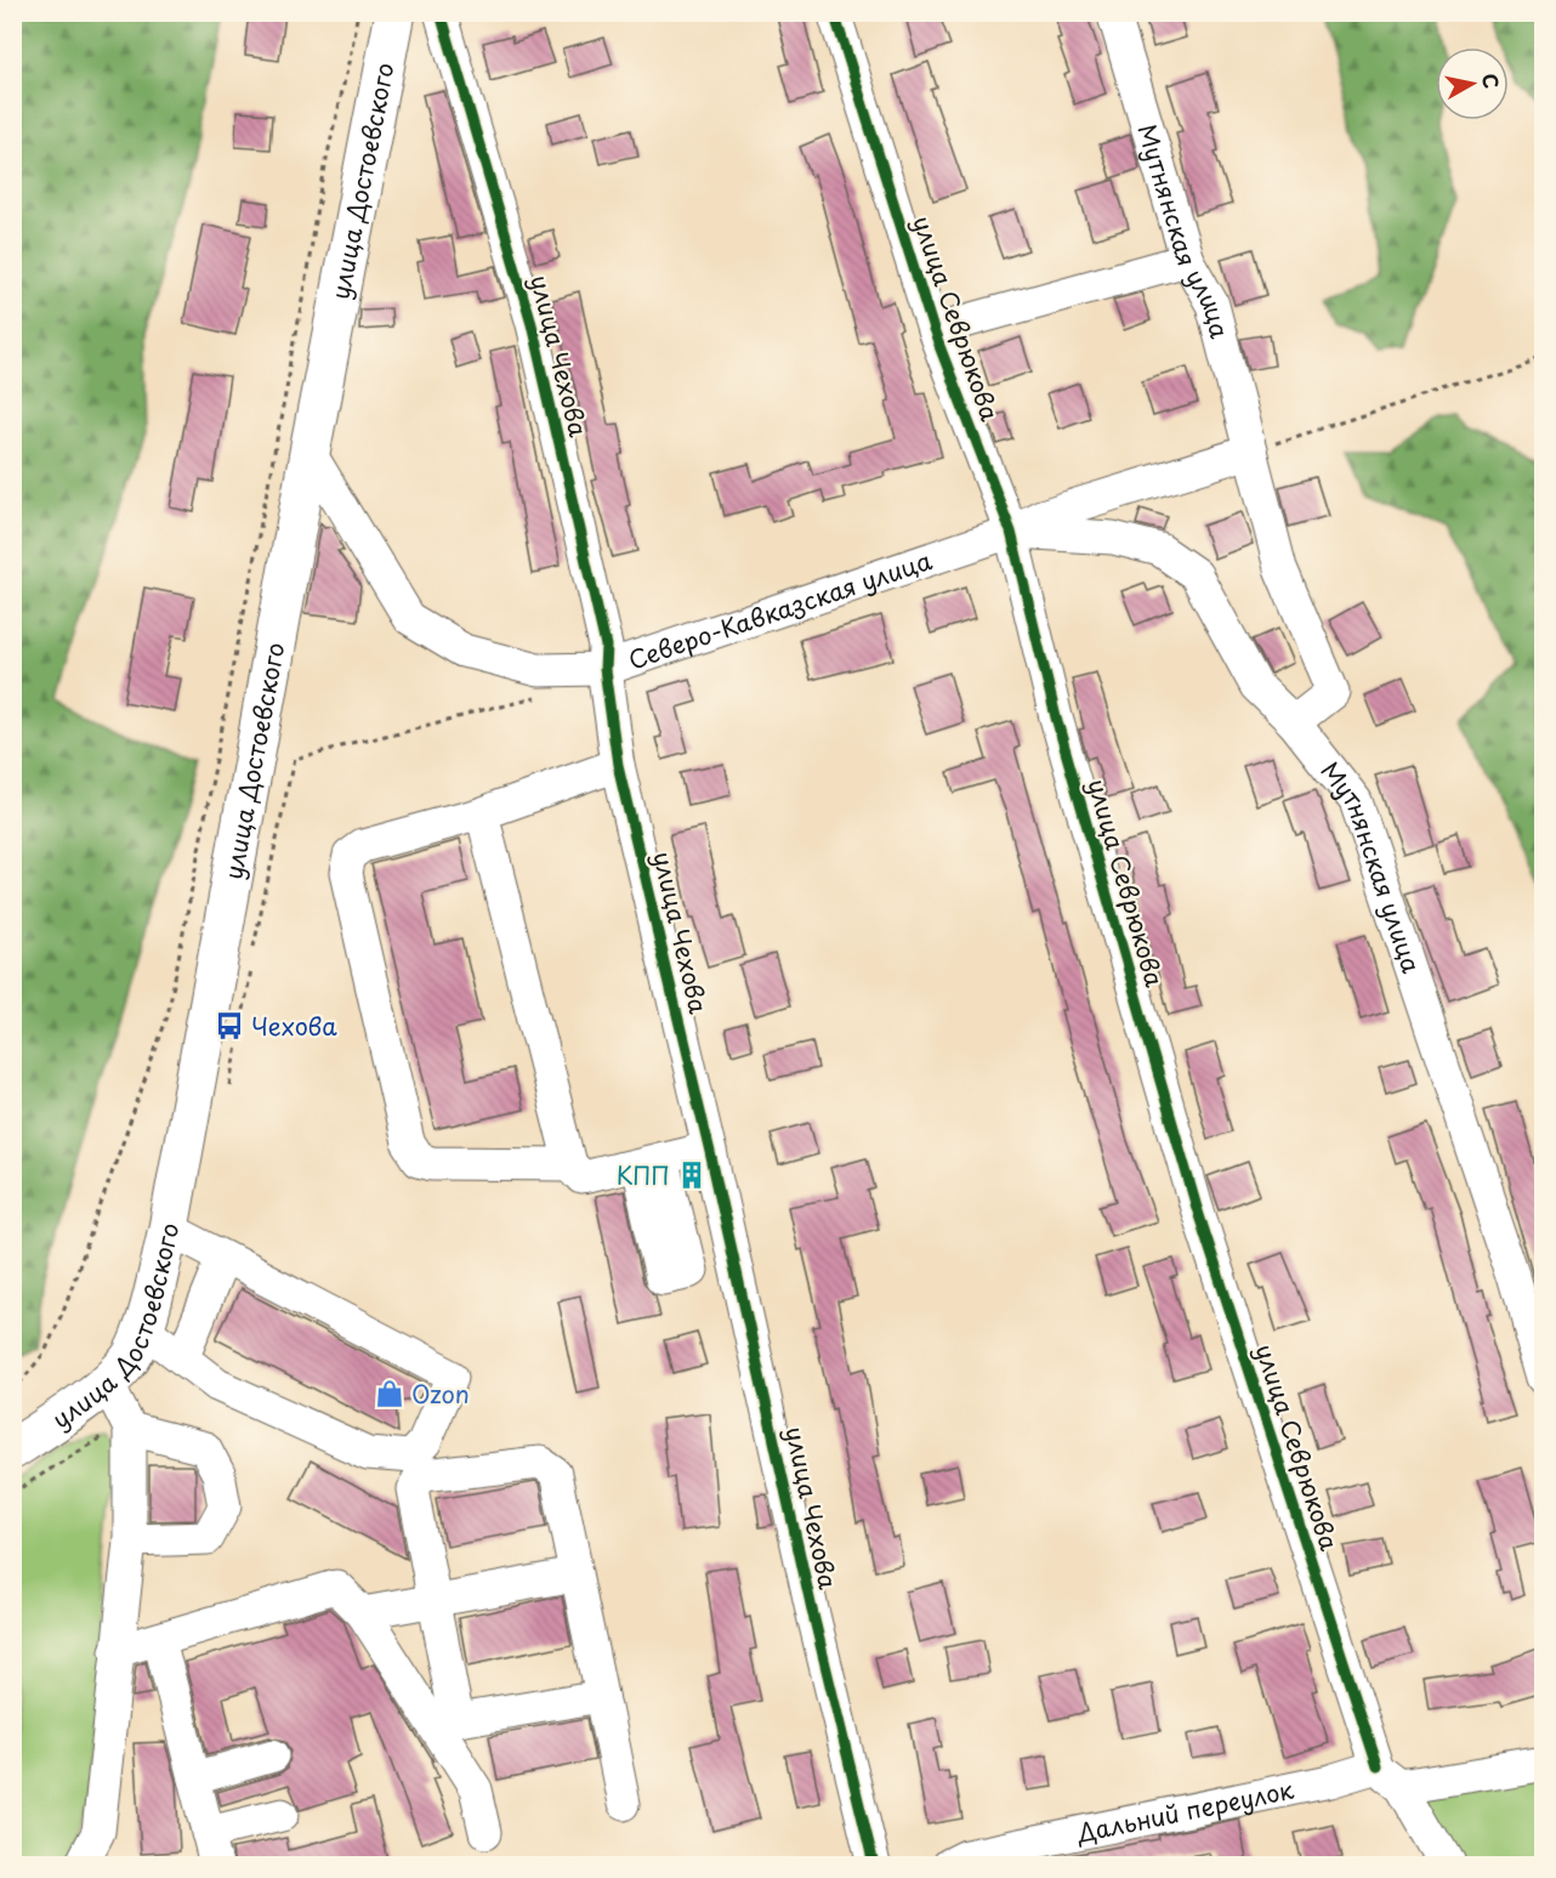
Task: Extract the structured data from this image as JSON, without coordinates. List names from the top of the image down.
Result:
{
  "streets": {
    "main road": ["улица Достоевского"],
    "street": [
      "Мутнянская улица",
      "улица Севрюкова",
      "улица Чехова",
      "Северо-Кавказская улица",
      "Дальний переулок"
    ]
  },
  "crossings": [
    ["улица Достоевского", "Северо-Кавказская улица"],
    ["Мутнянская улица", "улица Севрюкова"],
    ["Мутнянская улица", "Северо-Кавказская улица"],
    ["улица Севрюкова", "Северо-Кавказская улица"],
    ["улица Севрюкова", "Дальний переулок"],
    ["улица Чехова", "Северо-Кавказская улица"]
  ],
  "places": {
    "bus stop": ["Чехова"],
    "building": ["КПП"],
    "shop": ["Ozon"]
  },
  "north": "right"
}
